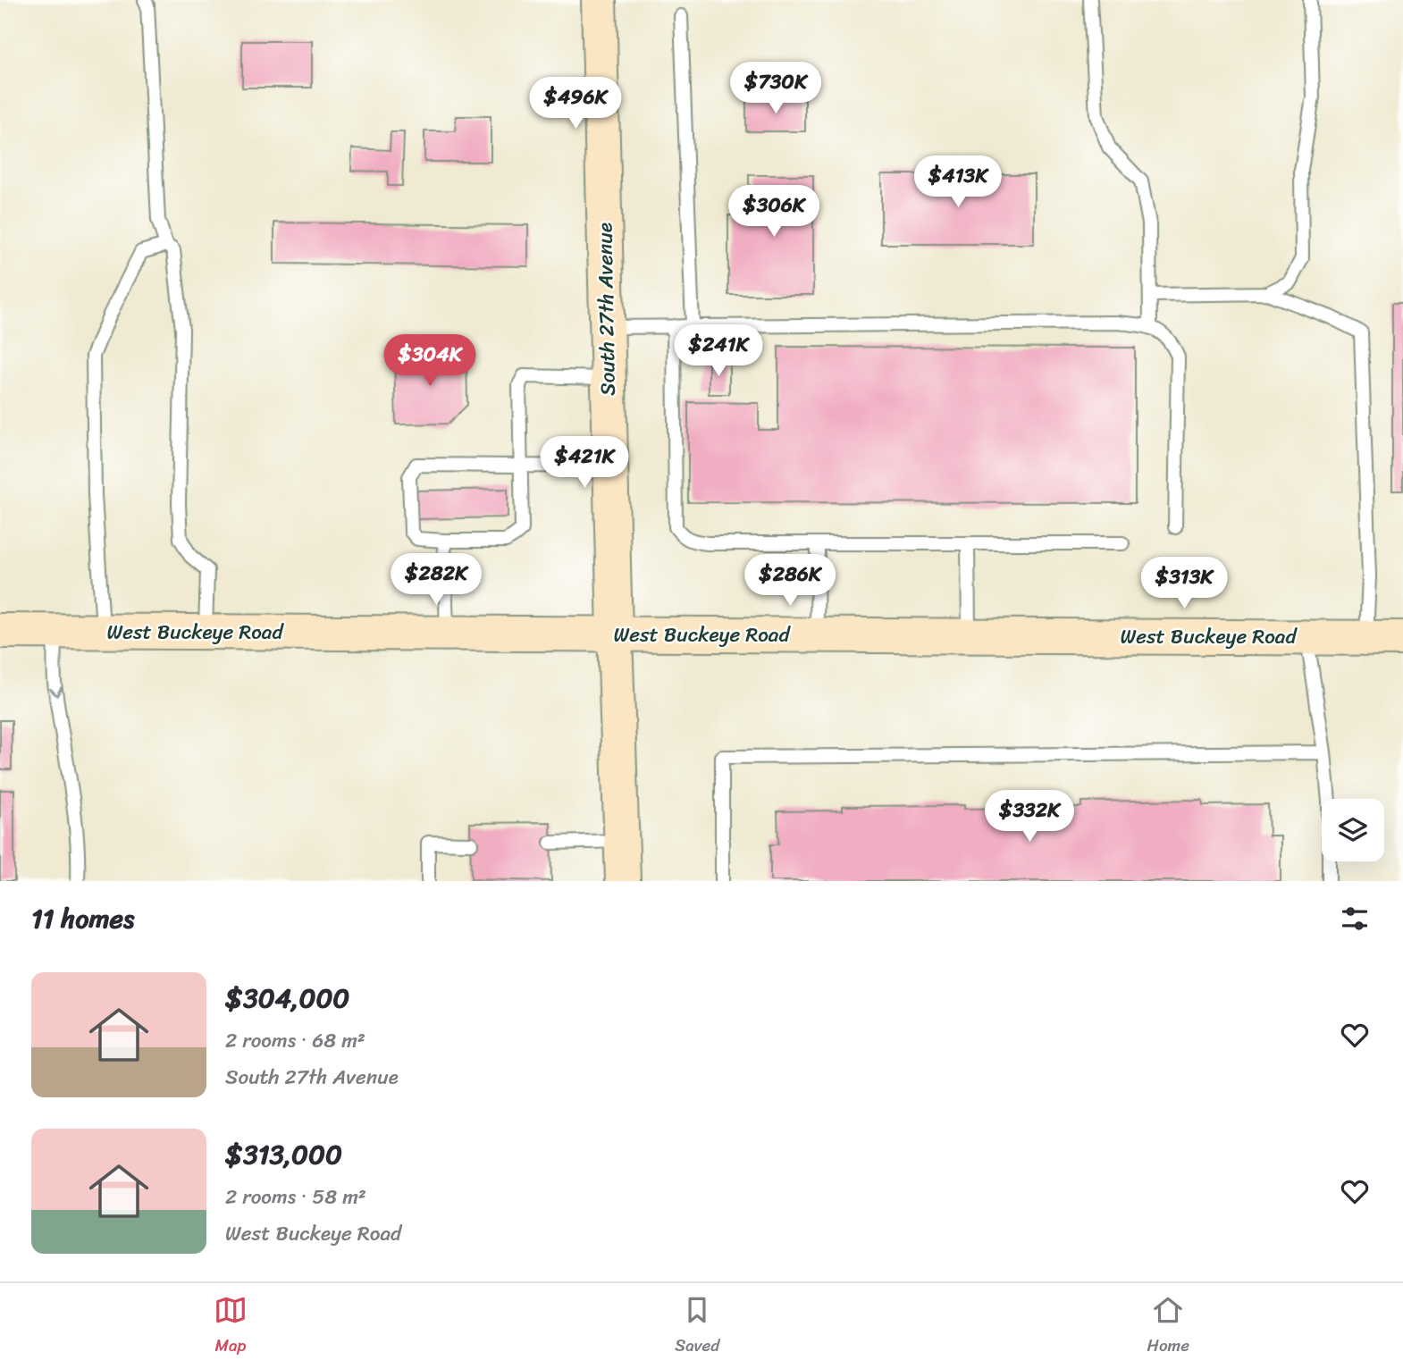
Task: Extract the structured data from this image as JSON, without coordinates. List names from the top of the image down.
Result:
{
  "streets": {
    "main road": ["South 27th Avenue", "West Buckeye Road"]
  },
  "crossings": [
    ["South 27th Avenue", "West Buckeye Road"]
  ],
  "page": {
    "price": [
      "$730K",
      "$496K",
      "$413K",
      "$306K",
      "$241K",
      "$304K",
      "$421K",
      "$282K",
      "$286K",
      "$313K",
      "$332K"
    ],
    "heading": "11 homes",
    "list": [
      {
        "name": "$304,000",
        "note": "2 rooms · 68 m² · South 27th Avenue"
      },
      {
        "name": "$313,000",
        "note": "2 rooms · 58 m² · West Buckeye Road"
      }
    ],
    "tabs": ["Map", "Saved", "Home"]
  }
}
